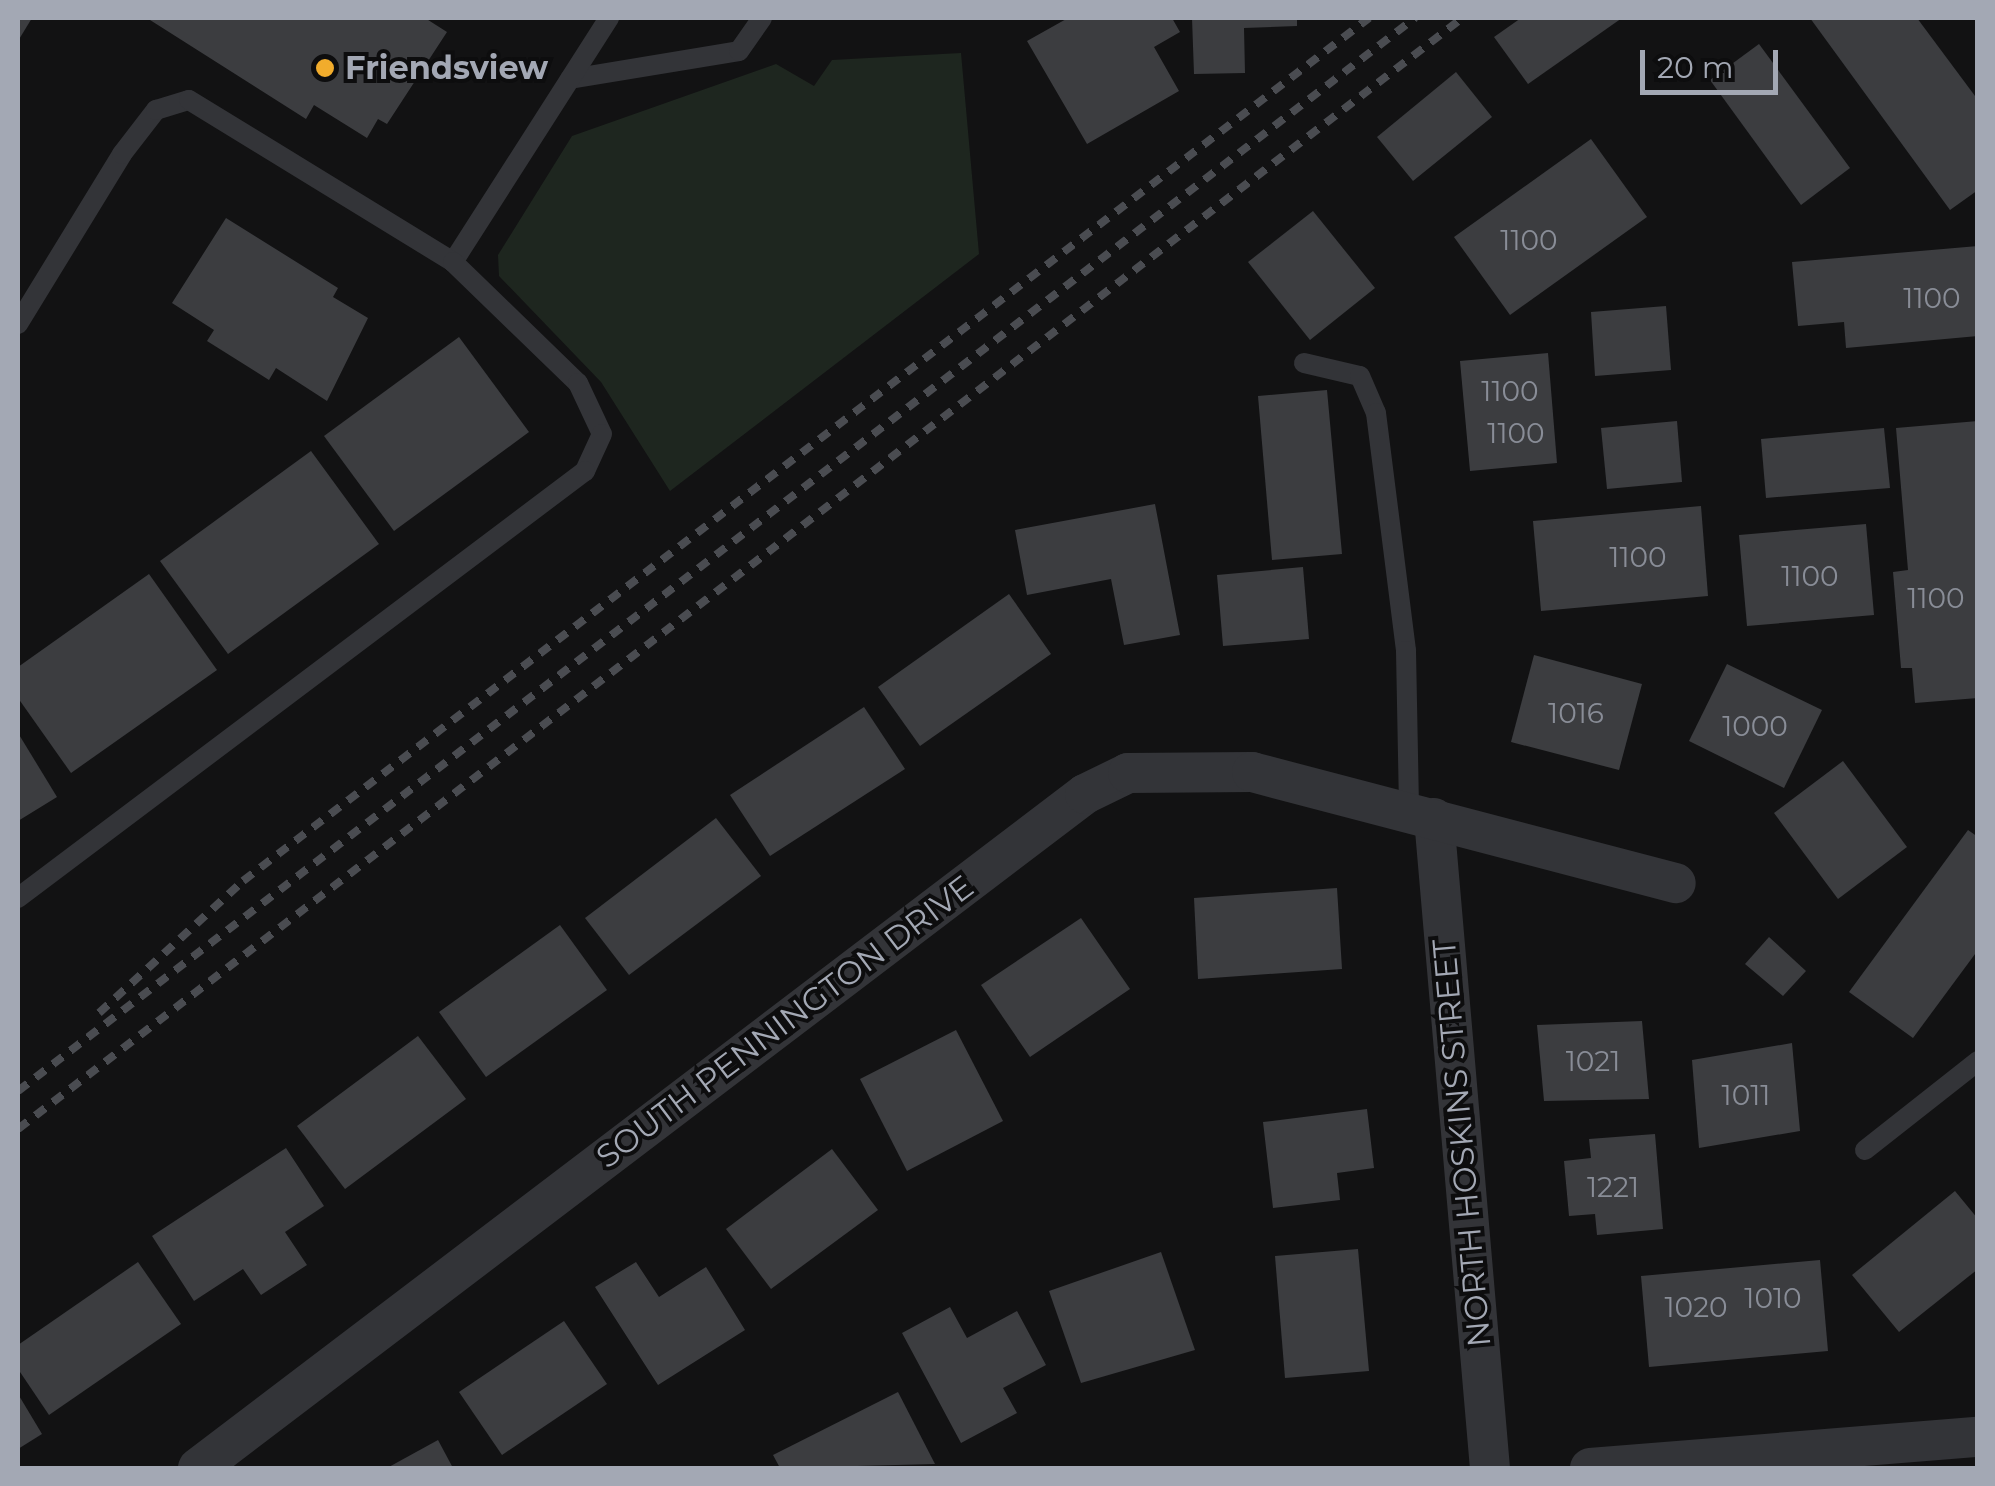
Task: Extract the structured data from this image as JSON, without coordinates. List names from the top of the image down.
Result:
{
  "streets": {
    "street": ["SOUTH PENNINGTON DRIVE", "NORTH HOSKINS STREET"]
  },
  "crossings": [
    ["SOUTH PENNINGTON DRIVE", "NORTH HOSKINS STREET"]
  ],
  "places": ["Friendsview"],
  "house_numbers": [
    "1100",
    "1100",
    "1100",
    "1100",
    "1100",
    "1100",
    "1100",
    "1016",
    "1000",
    "1021",
    "1011",
    "1221",
    "1010",
    "1020"
  ],
  "scale_bar": "20 m"
}
